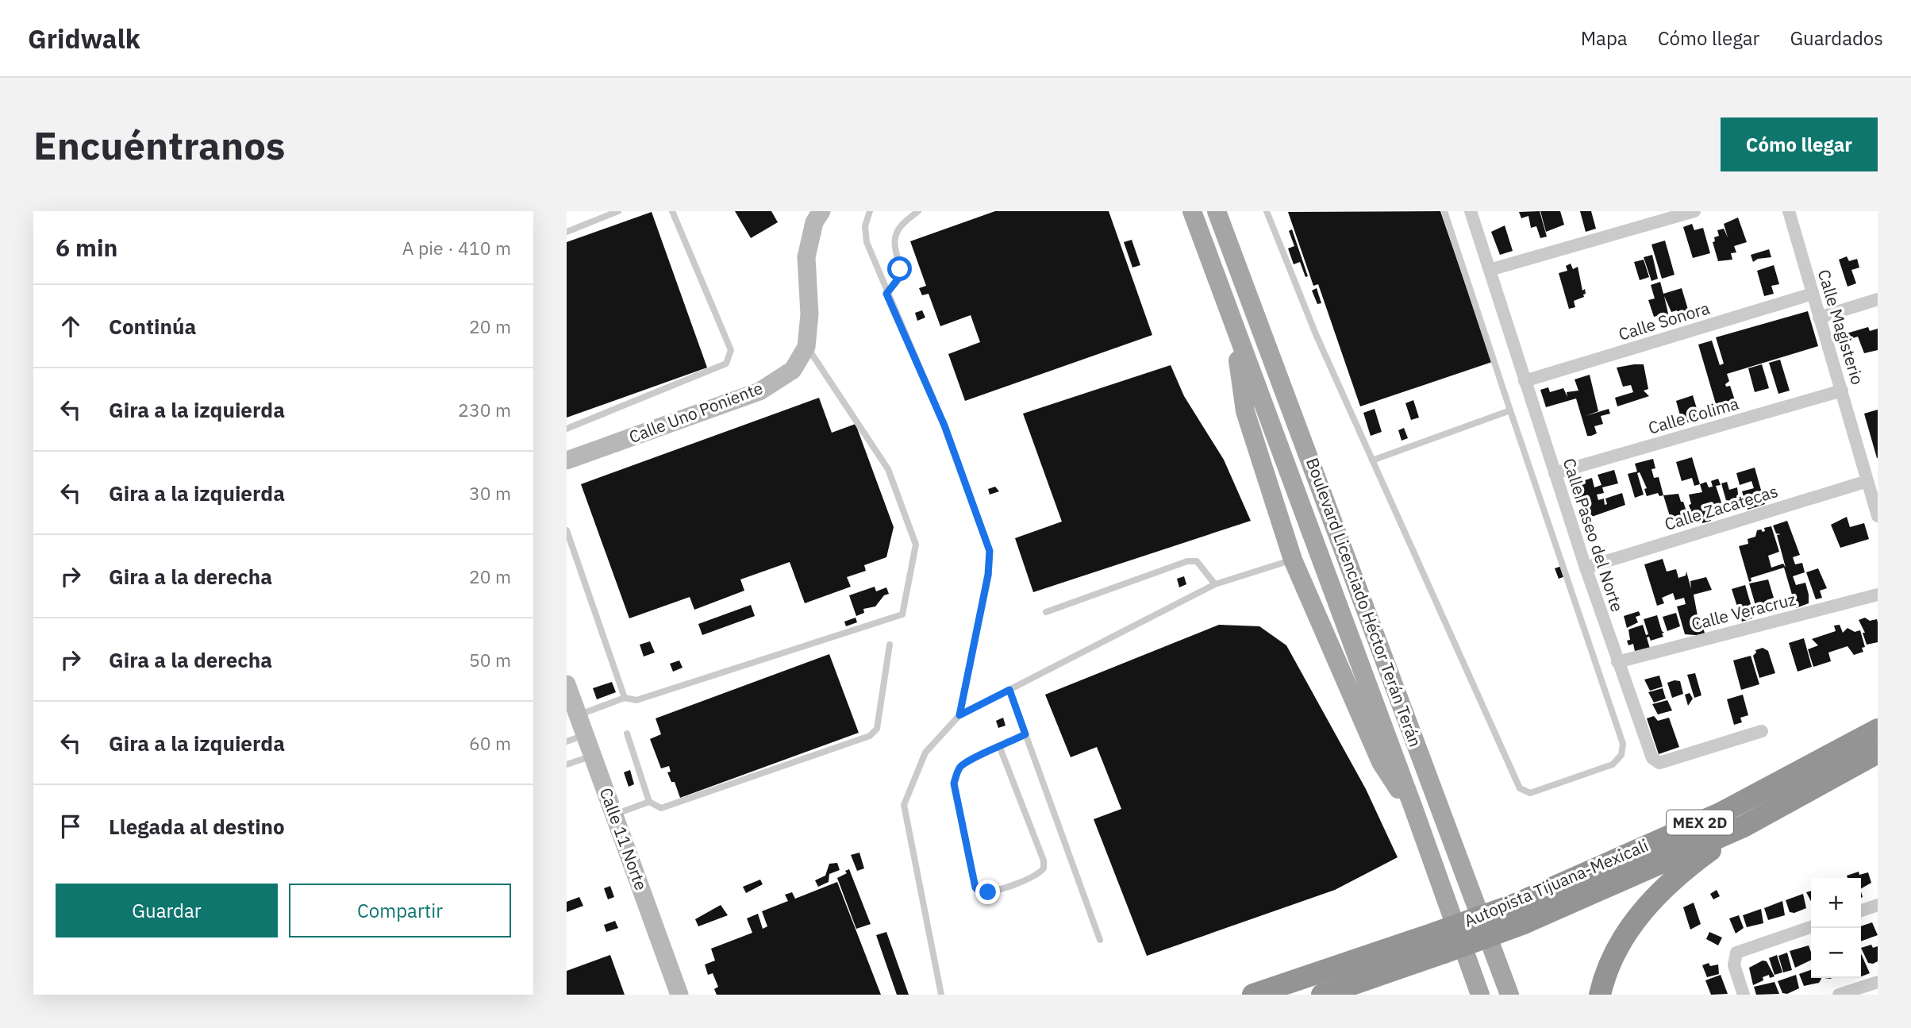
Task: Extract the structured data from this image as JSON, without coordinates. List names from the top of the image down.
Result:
{
  "streets": {
    "highway": ["MEX 2D", "Autopista Tijuana-Mexicali"],
    "main road": ["Calle Uno Poniente", "Boulevard Licenciado Héctor Terán Terán", "Calle 11 Norte"],
    "street": [
      "Calle Sonora",
      "Calle Magisterio",
      "Calle Colima",
      "Calle Zacatecas",
      "Calle Paseo del Norte",
      "Calle Veracruz"
    ]
  },
  "crossings": [
    ["Calle Sonora", "Calle Magisterio"],
    ["Calle Sonora", "Calle Paseo del Norte"],
    ["Calle Magisterio", "Calle Colima"],
    ["Calle Magisterio", "Calle Zacatecas"],
    ["Calle Colima", "Calle Paseo del Norte"],
    ["Calle Zacatecas", "Calle Paseo del Norte"],
    ["Calle Paseo del Norte", "Calle Veracruz"]
  ],
  "page": {
    "header": "Gridwalk",
    "nav": ["Mapa", "Cómo llegar", "Guardados"],
    "buttons": [
      "Cómo llegar",
      ["Guardar", "Compartir"]
    ],
    "title": "Encuéntranos",
    "heading": ["6 min", "A pie · 410 m"],
    "list": [
      ["Continúa", "20 m"],
      ["Gira a la izquierda", "230 m"],
      ["Gira a la izquierda", "30 m"],
      ["Gira a la derecha", "20 m"],
      ["Gira a la derecha", "50 m"],
      ["Gira a la izquierda", "60 m"],
      "Llegada al destino"
    ],
    "map_buttons": ["+", "−"]
  }
}
